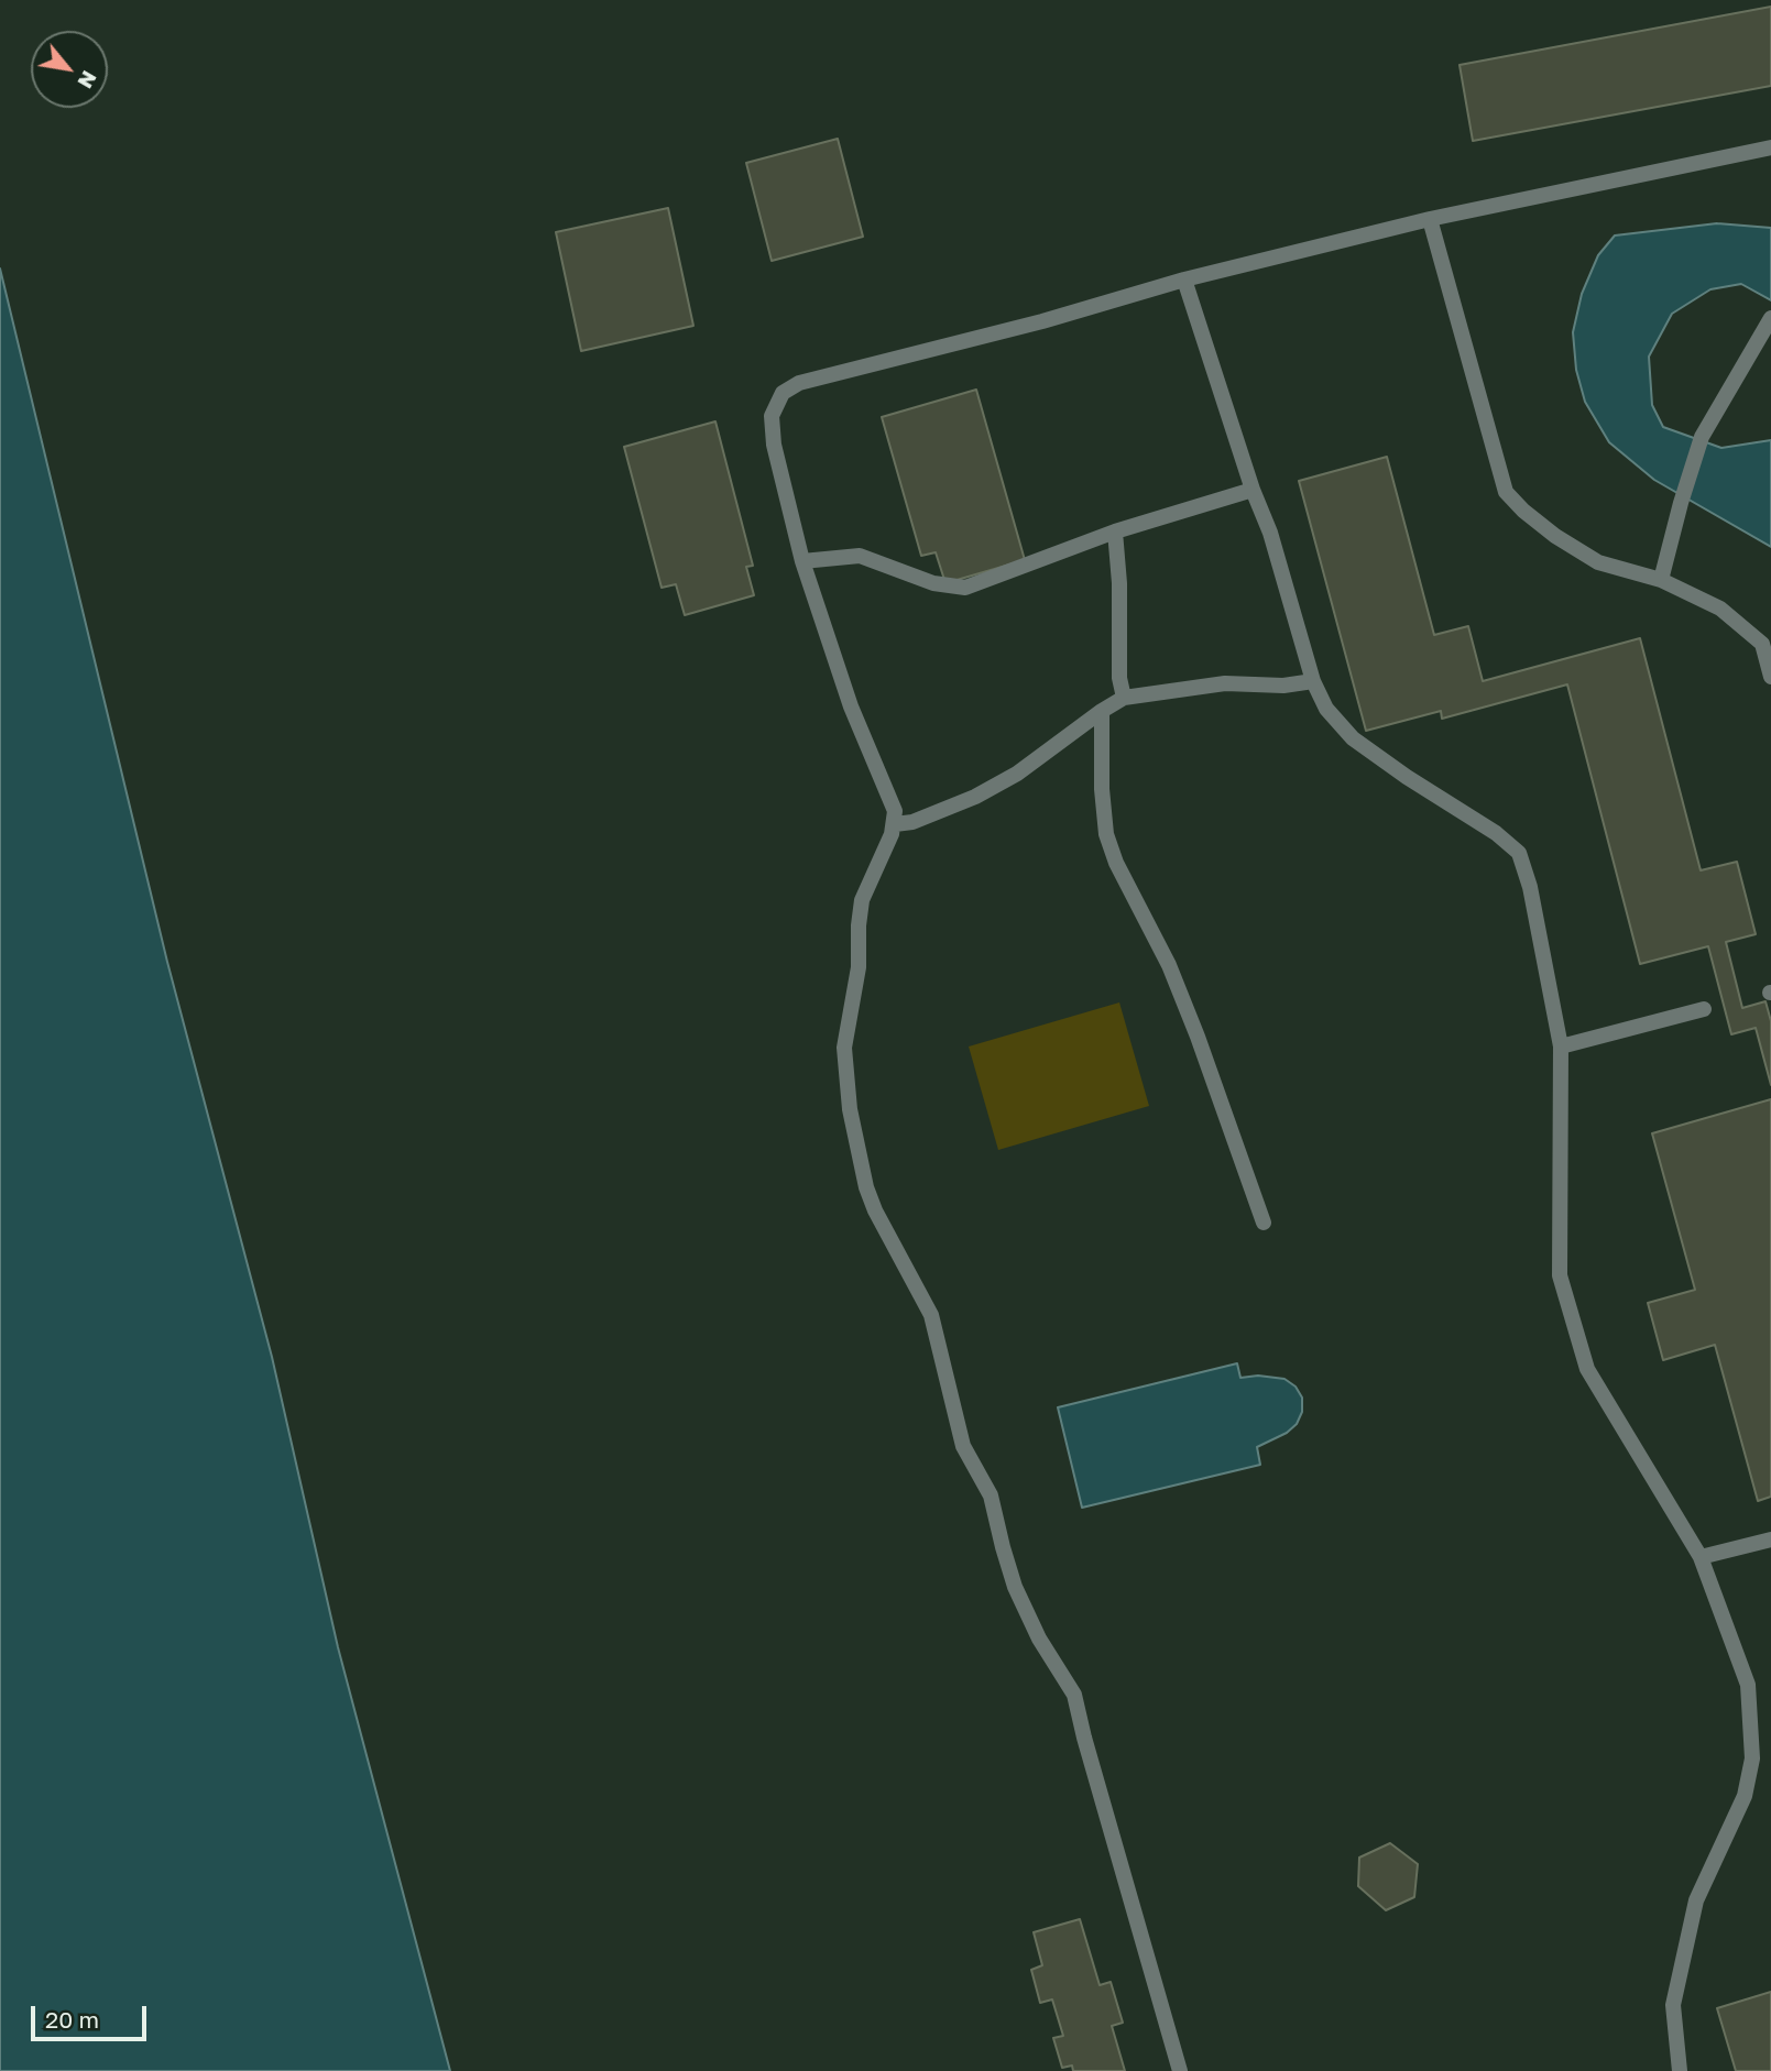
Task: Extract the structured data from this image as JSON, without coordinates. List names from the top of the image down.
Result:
{
  "scale_bar": "20 m",
  "north": "bottom right"
}
